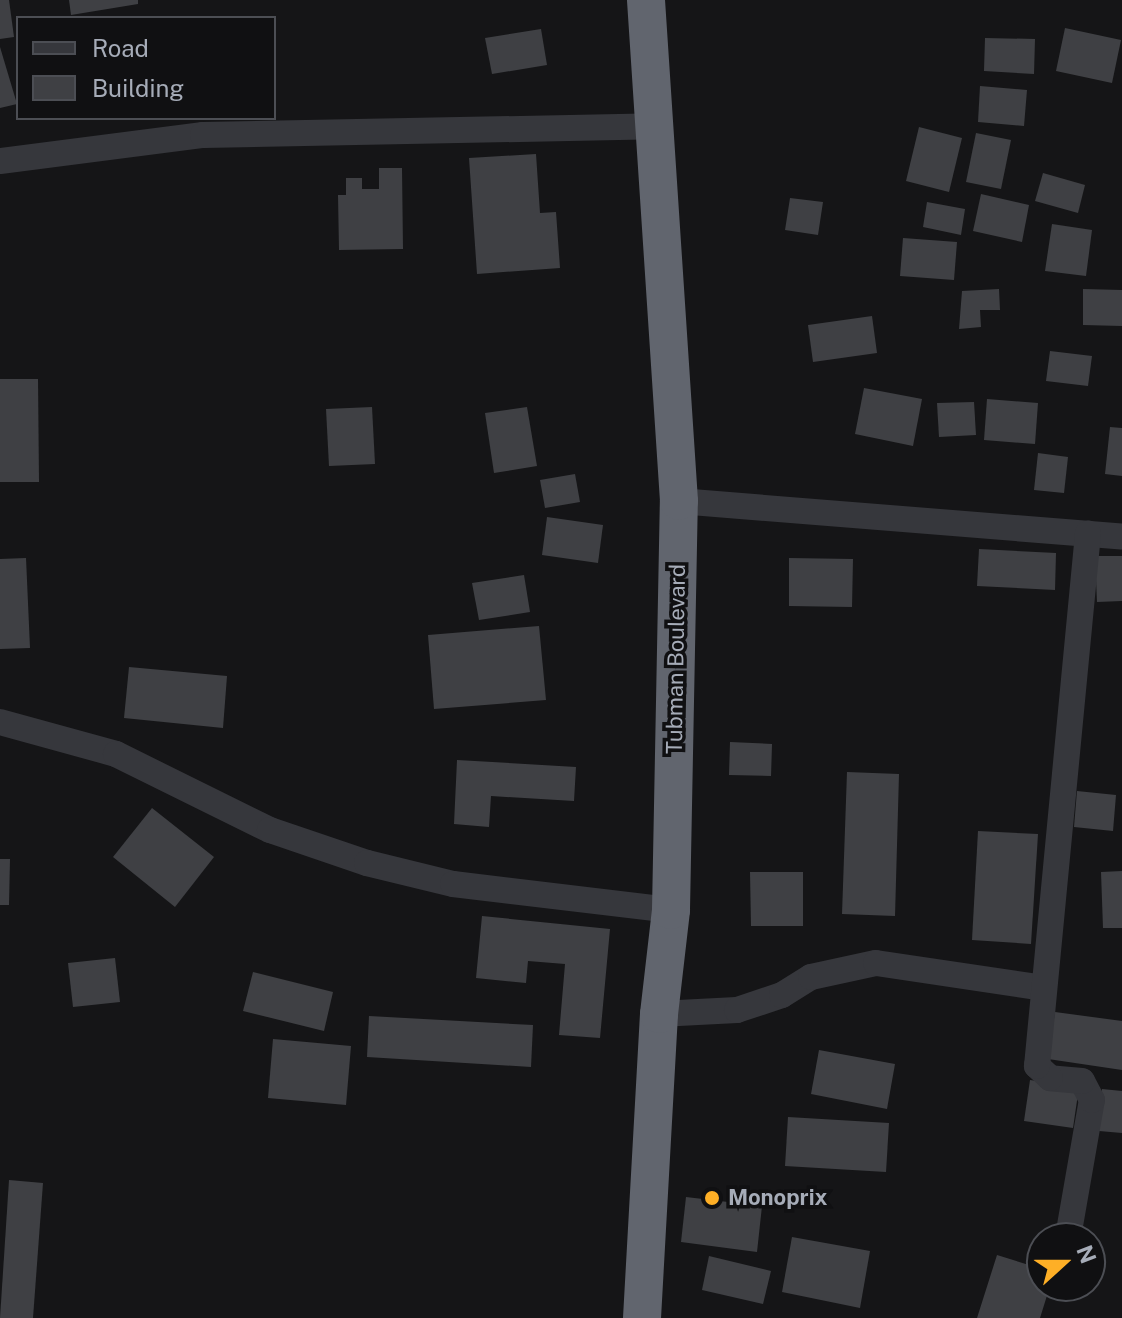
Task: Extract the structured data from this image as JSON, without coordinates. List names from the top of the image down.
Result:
{
  "streets": {
    "highway": ["Tubman Boulevard"]
  },
  "places": ["Monoprix"],
  "legend": ["Road", "Building"],
  "north": "right"
}
